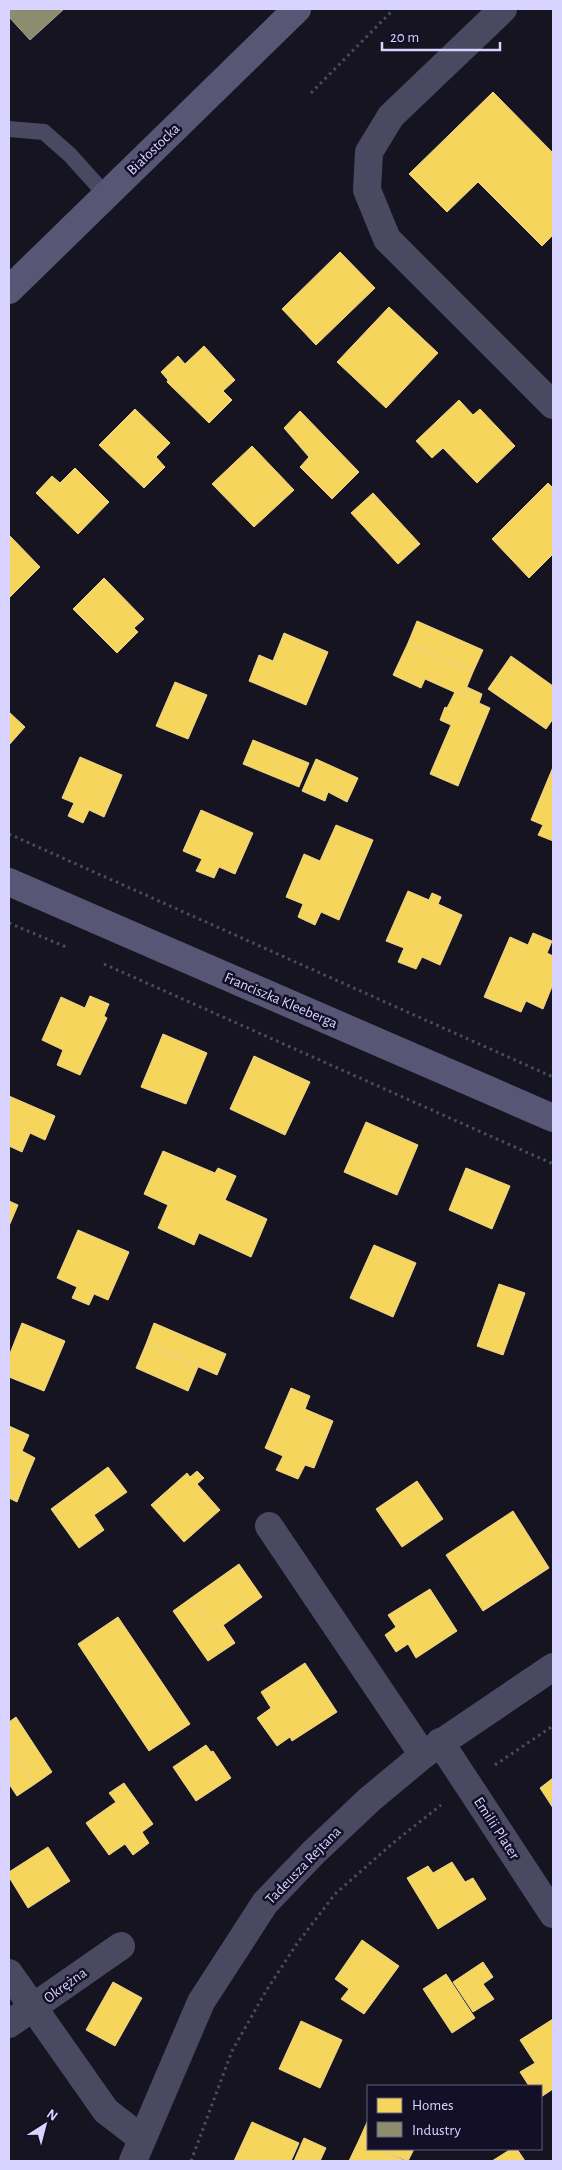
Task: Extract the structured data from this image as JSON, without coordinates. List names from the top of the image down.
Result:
{
  "streets": {
    "street": [
      "Białostocka",
      "Franciszka Kleeberga",
      "Emilii Plater",
      "Tadeusza Rejtana",
      "Okrężna"
    ]
  },
  "crossings": [
    ["Emilii Plater", "Tadeusza Rejtana"],
    ["Tadeusza Rejtana", "Okrężna"]
  ],
  "legend": ["Homes", "Industry"],
  "scale_bar": "20 m",
  "north": "top right"
}
